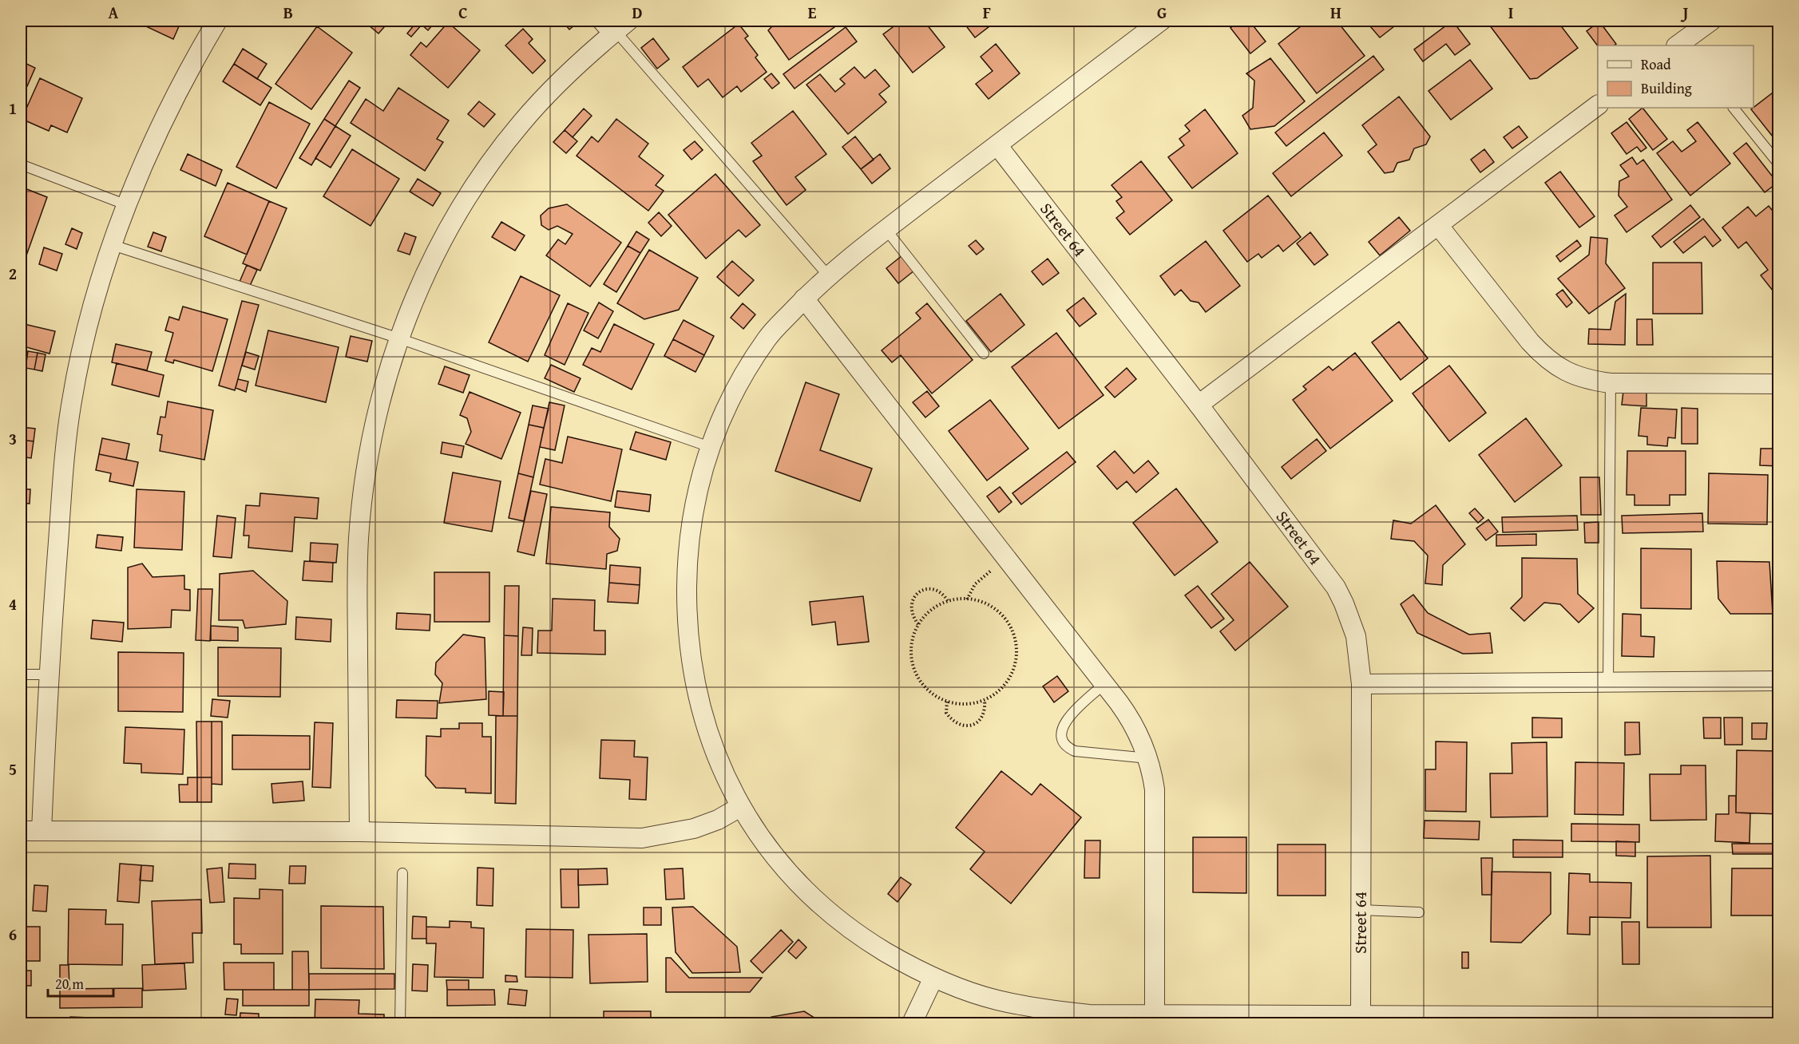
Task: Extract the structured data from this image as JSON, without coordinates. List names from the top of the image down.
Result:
{
  "streets": {
    "street": ["Street 64"]
  },
  "legend": ["Road", "Building"],
  "scale_bar": "20 m",
  "grid": {
    "columns": [
      "A",
      "B",
      "C",
      "D",
      "E",
      "F",
      "G",
      "H",
      "I",
      "J"
    ],
    "rows": [
      "1",
      "2",
      "3",
      "4",
      "5",
      "6"
    ]
  }
}
